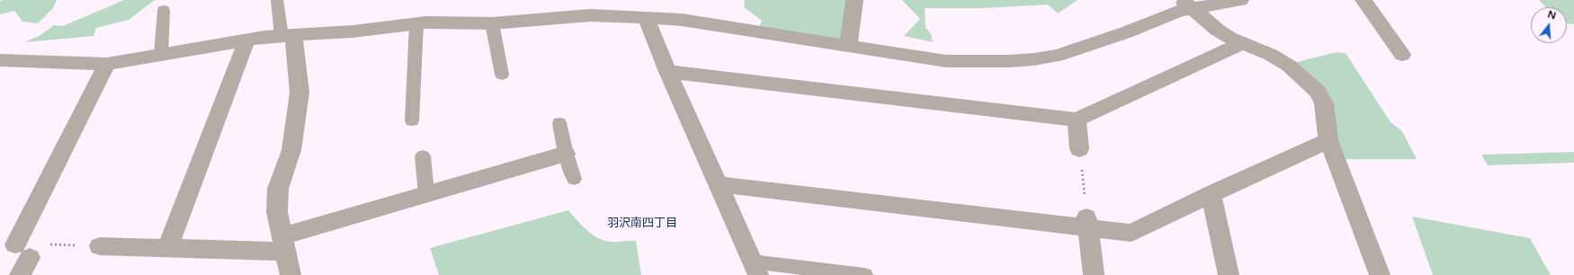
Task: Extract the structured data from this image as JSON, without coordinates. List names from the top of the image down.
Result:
{
  "districts": ["羽沢南四丁目"],
  "north": "top"
}
